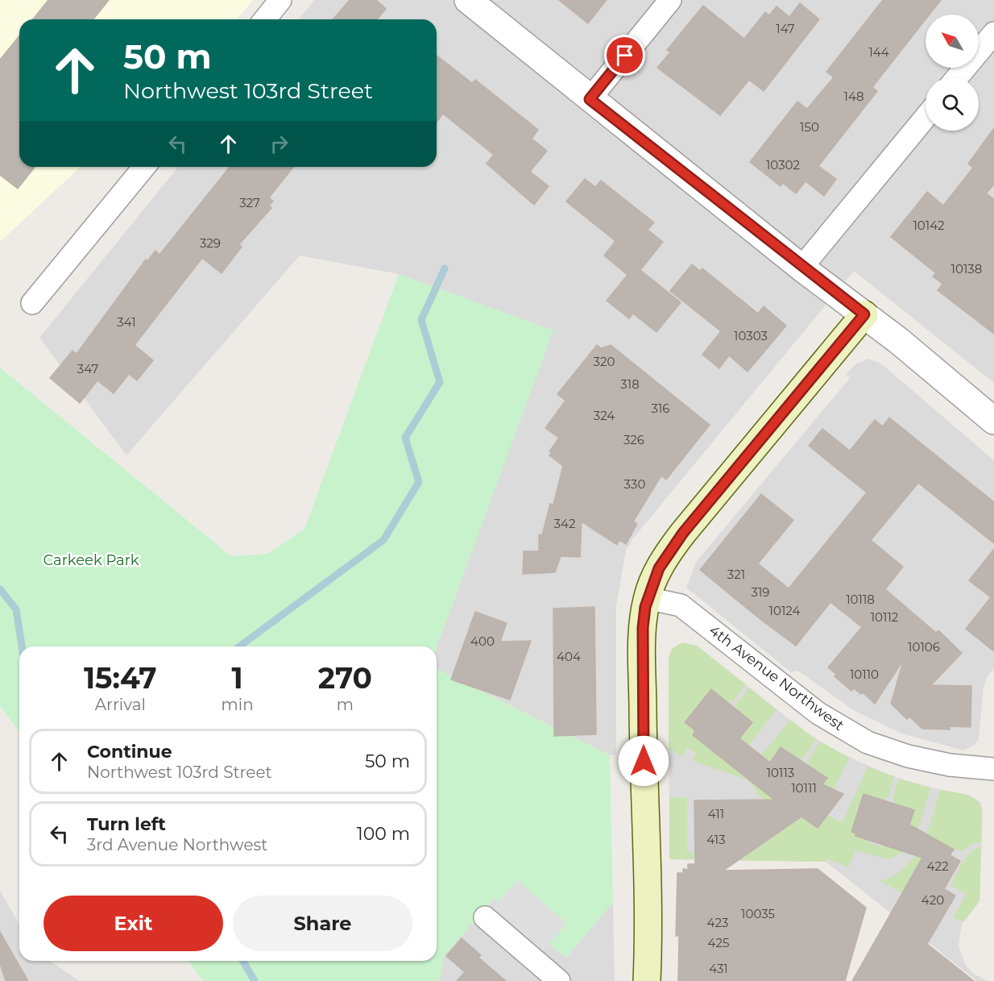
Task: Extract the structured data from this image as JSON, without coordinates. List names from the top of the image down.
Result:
{
  "streets": {
    "street": ["4th Avenue Northwest"]
  },
  "parks": ["Carkeek Park"],
  "house_numbers": [
    "147",
    "144",
    "148",
    "150",
    "10302",
    "327",
    "10142",
    "329",
    "10138",
    "341",
    "10303",
    "320",
    "347",
    "318",
    "316",
    "324",
    "326",
    "330",
    "342",
    "321",
    "319",
    "10118",
    "10124",
    "10112",
    "400",
    "10106",
    "404",
    "10110",
    "10113",
    "10111",
    "411",
    "413",
    "422",
    "420",
    "10035",
    "423",
    "425",
    "431"
  ],
  "north": "top left",
  "page": {
    "turn": ["50 m", "Northwest 103rd Street"],
    "eta": [
      "15:47",
      "Arrival",
      "1",
      "min",
      "270",
      "m"
    ],
    "list": [
      {
        "name": "Continue",
        "note": "Northwest 103rd Street",
        "value": "50 m"
      },
      {
        "name": "Turn left",
        "note": "3rd Avenue Northwest",
        "value": "100 m"
      }
    ],
    "buttons": ["Exit", "Share"]
  }
}
